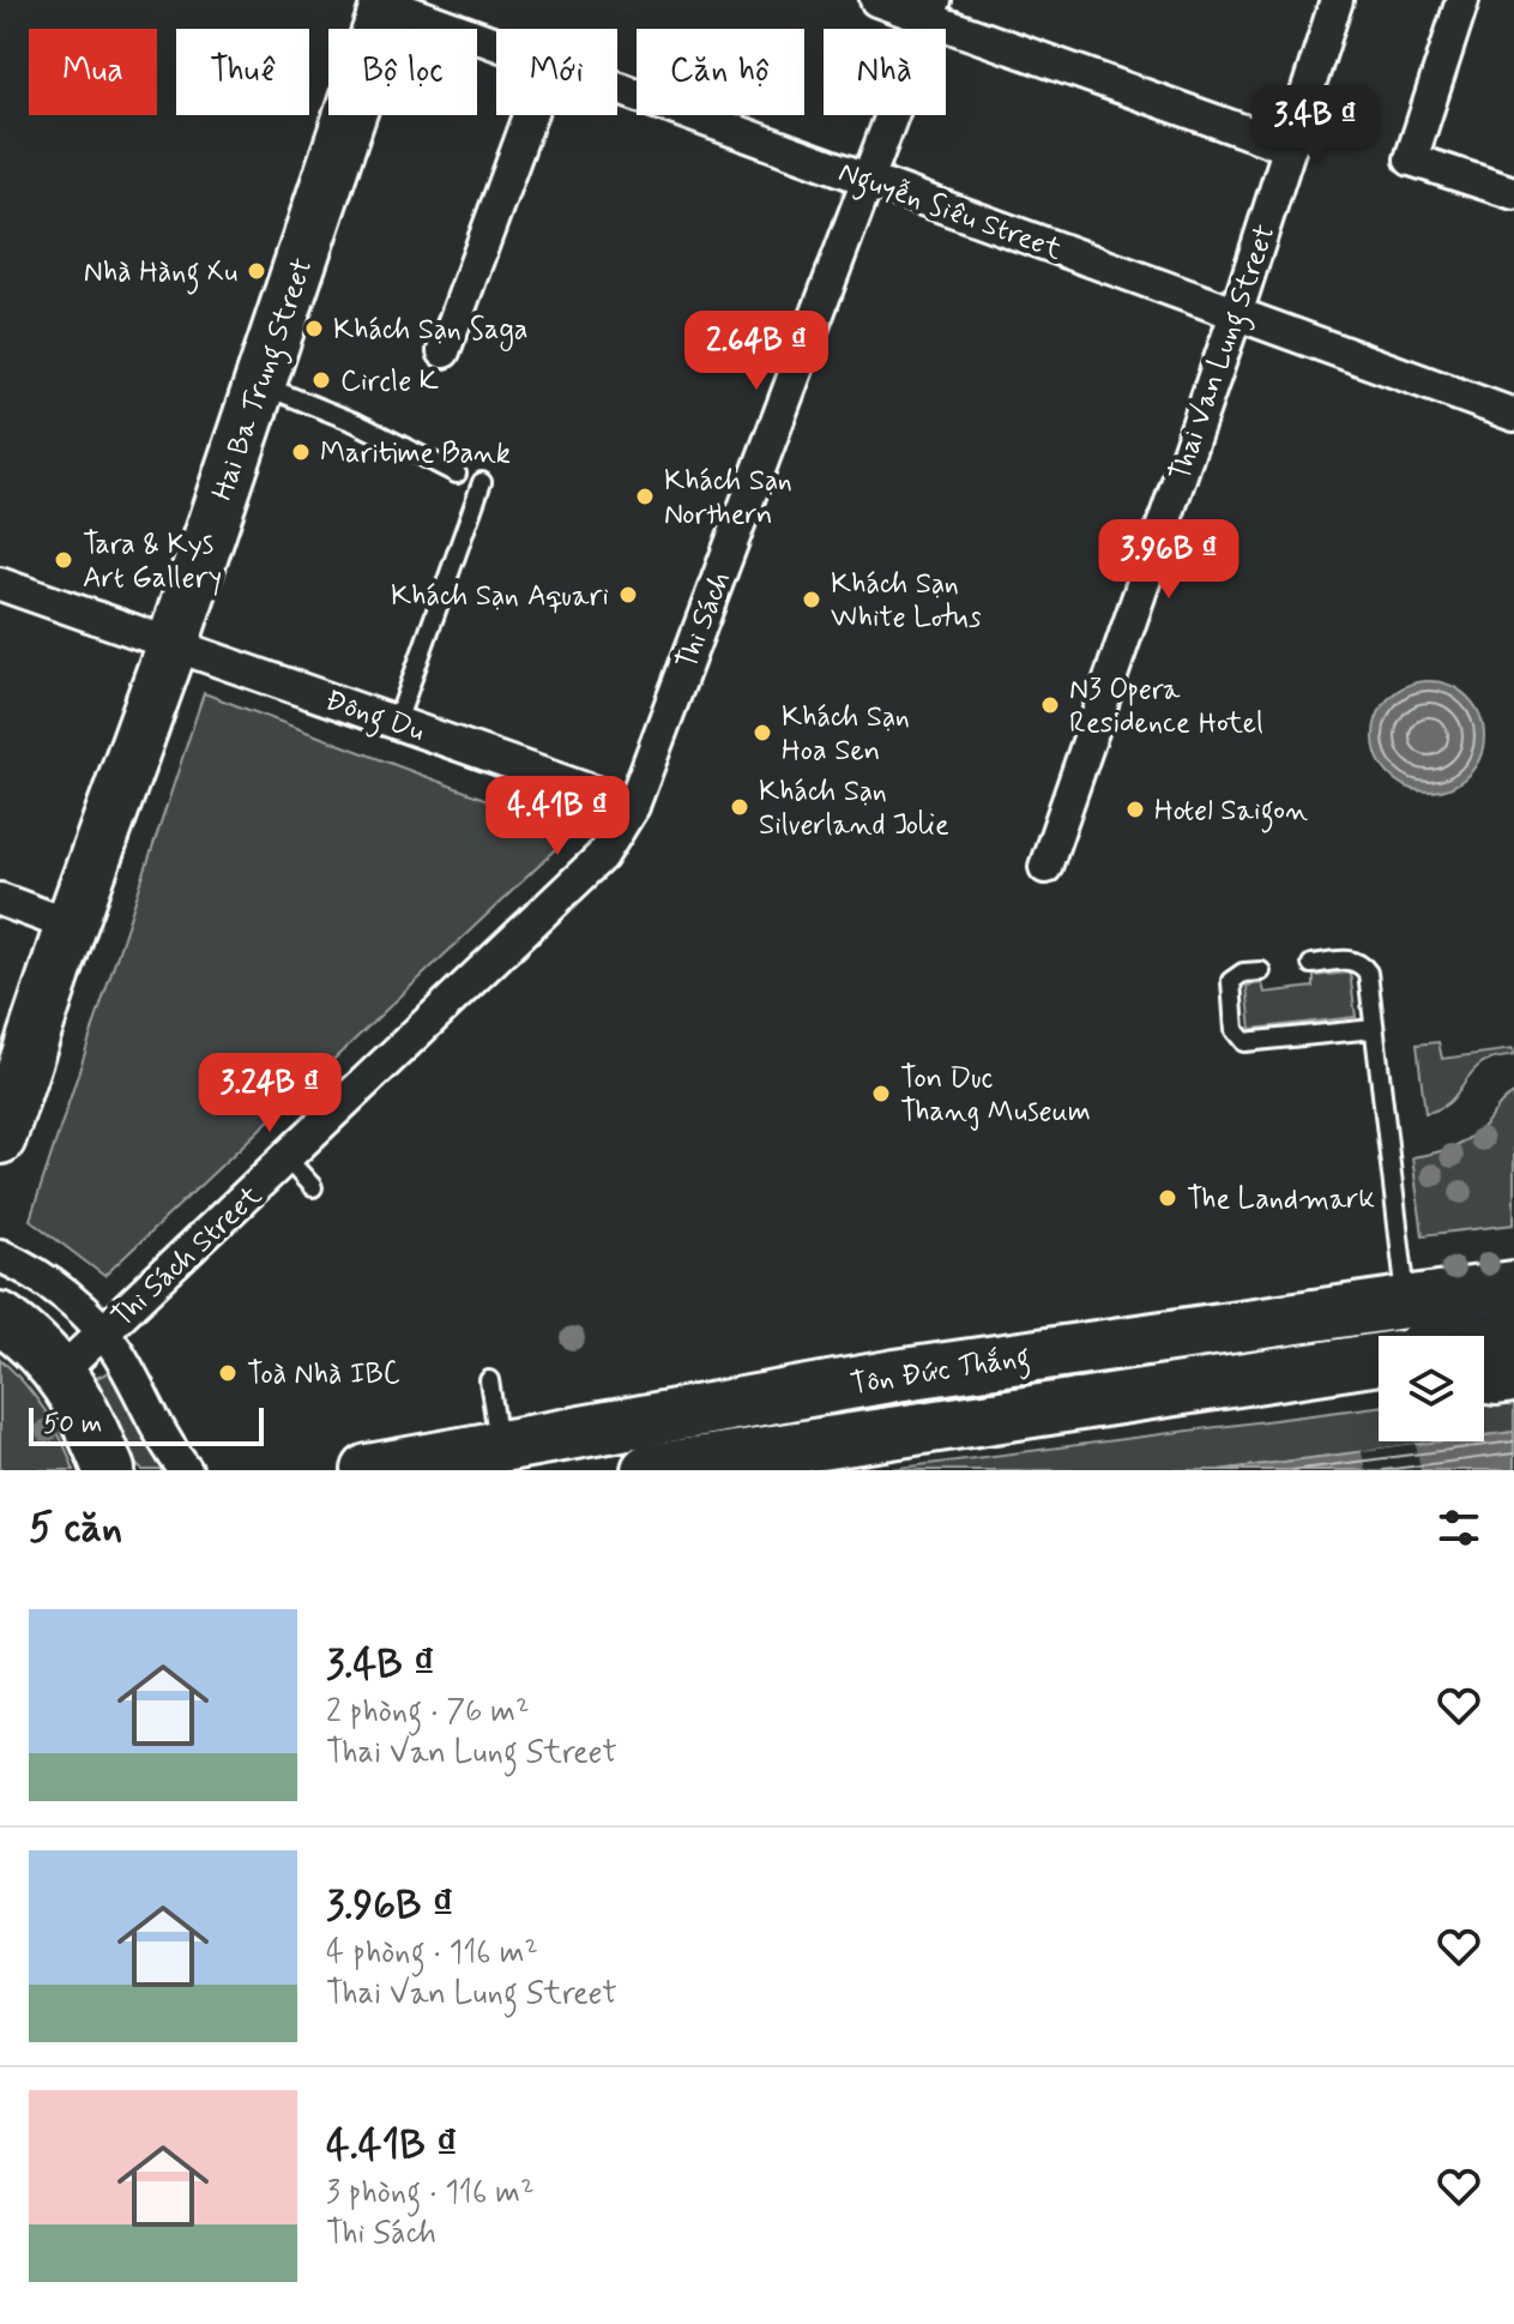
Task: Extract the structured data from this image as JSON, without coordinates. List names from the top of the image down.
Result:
{
  "streets": {
    "main road": ["Hai Ba Trung Street", "Tôn Đức Thắng"],
    "street": [
      "Nguyễn Siêu Street",
      "Thai Van Lung Street",
      "Thi Sách",
      "Đông Du",
      "Thi Sách Street"
    ]
  },
  "crossings": [
    ["Nguyễn Siêu Street", "Thai Van Lung Street"],
    ["Nguyễn Siêu Street", "Hai Ba Trung Street"],
    ["Nguyễn Siêu Street", "Thi Sách"],
    ["Hai Ba Trung Street", "Đông Du"],
    ["Thi Sách", "Đông Du"],
    ["Thi Sách", "Thi Sách Street"]
  ],
  "places": [
    "Nhà Hàng Xu",
    "Khách Sạn Saga",
    "Circle K",
    "Maritime Bank",
    "Khách Sạn Northern",
    "Tara & Kys Art Gallery",
    "Khách Sạn Aquari",
    "Khách Sạn White Lotus",
    "N3 Opera Residence Hotel",
    "Khách Sạn Hoa Sen",
    "Khách Sạn Silverland Jolie",
    "Hotel Saigon",
    "Ton Duc Thang Museum",
    "The Landmark",
    "Toà Nhà IBC"
  ],
  "scale_bar": "50 m",
  "page": {
    "chip": [
      "Mua",
      "Thuê",
      "Bộ lọc",
      "Mới",
      "Căn hộ",
      "Nhà"
    ],
    "price": [
      "3.4B ₫",
      "2.64B ₫",
      "3.96B ₫",
      "4.41B ₫",
      "3.24B ₫"
    ],
    "scale": "50 m",
    "heading": "5 căn",
    "list": [
      {
        "name": "3.4B ₫",
        "note": "2 phòng · 76 m² · Thai Van Lung Street"
      },
      {
        "name": "3.96B ₫",
        "note": "4 phòng · 116 m² · Thai Van Lung Street"
      },
      {
        "name": "4.41B ₫",
        "note": "3 phòng · 116 m² · Thi Sách"
      }
    ]
  }
}
